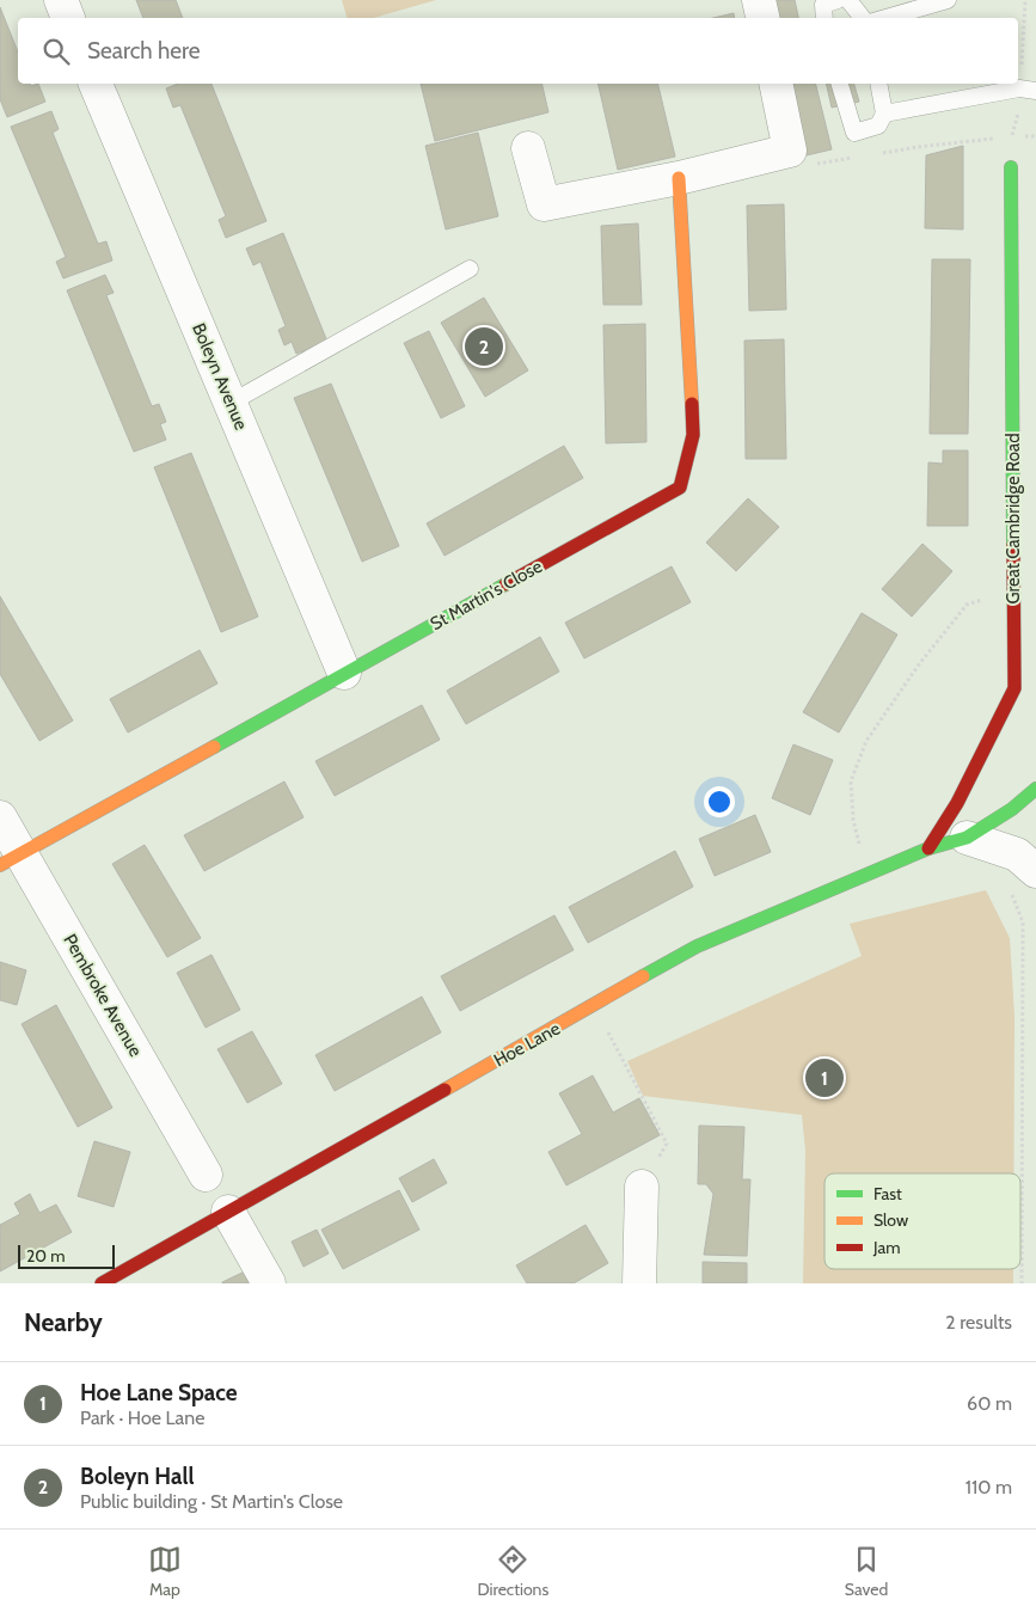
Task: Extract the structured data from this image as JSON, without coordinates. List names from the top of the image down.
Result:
{
  "streets": {
    "street": [
      "Boleyn Avenue",
      "Great Cambridge Road",
      "St Martin's Close",
      "Pembroke Avenue",
      "Hoe Lane"
    ]
  },
  "crossings": [
    ["Boleyn Avenue", "St Martin's Close"],
    ["Great Cambridge Road", "Hoe Lane"],
    ["St Martin's Close", "Pembroke Avenue"]
  ],
  "legend": ["Fast", "Slow", "Jam"],
  "scale_bar": "20 m",
  "page": {
    "search": "Search here",
    "pins": ["2", "1"],
    "scale": "20 m",
    "heading": ["Nearby", "2 results"],
    "list": [
      {
        "mark": "1",
        "name": "Hoe Lane Space",
        "note": "Park · Hoe Lane",
        "value": "60 m"
      },
      {
        "mark": "2",
        "name": "Boleyn Hall",
        "note": "Public building · St Martin's Close",
        "value": "110 m"
      }
    ],
    "nav": ["Map", "Directions", "Saved"]
  }
}
